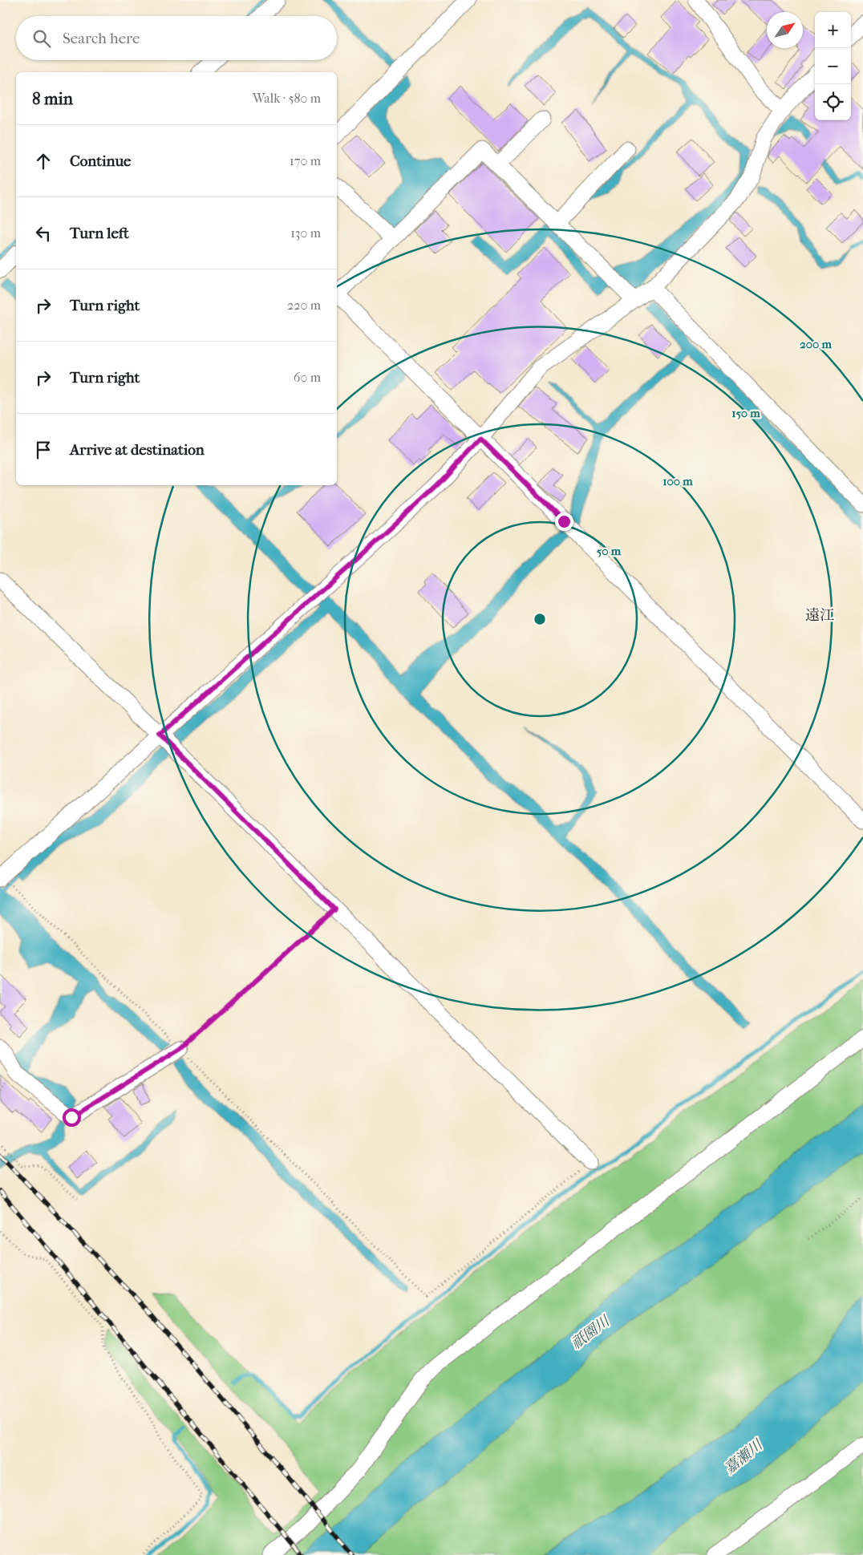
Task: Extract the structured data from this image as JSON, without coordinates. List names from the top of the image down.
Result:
{
  "districts": ["遠江"],
  "water": ["祇園川", "嘉瀬川"],
  "north": "top right",
  "page": {
    "map_buttons": ["+", "−"],
    "search": "Search here",
    "heading": ["8 min", "Walk · 580 m"],
    "list": [
      ["Continue", "170 m"],
      ["Turn left", "130 m"],
      ["Turn right", "220 m"],
      ["Turn right", "60 m"],
      "Arrive at destination"
    ]
  },
  "rings": [
    "200 m",
    "150 m",
    "100 m",
    "50 m"
  ]
}
